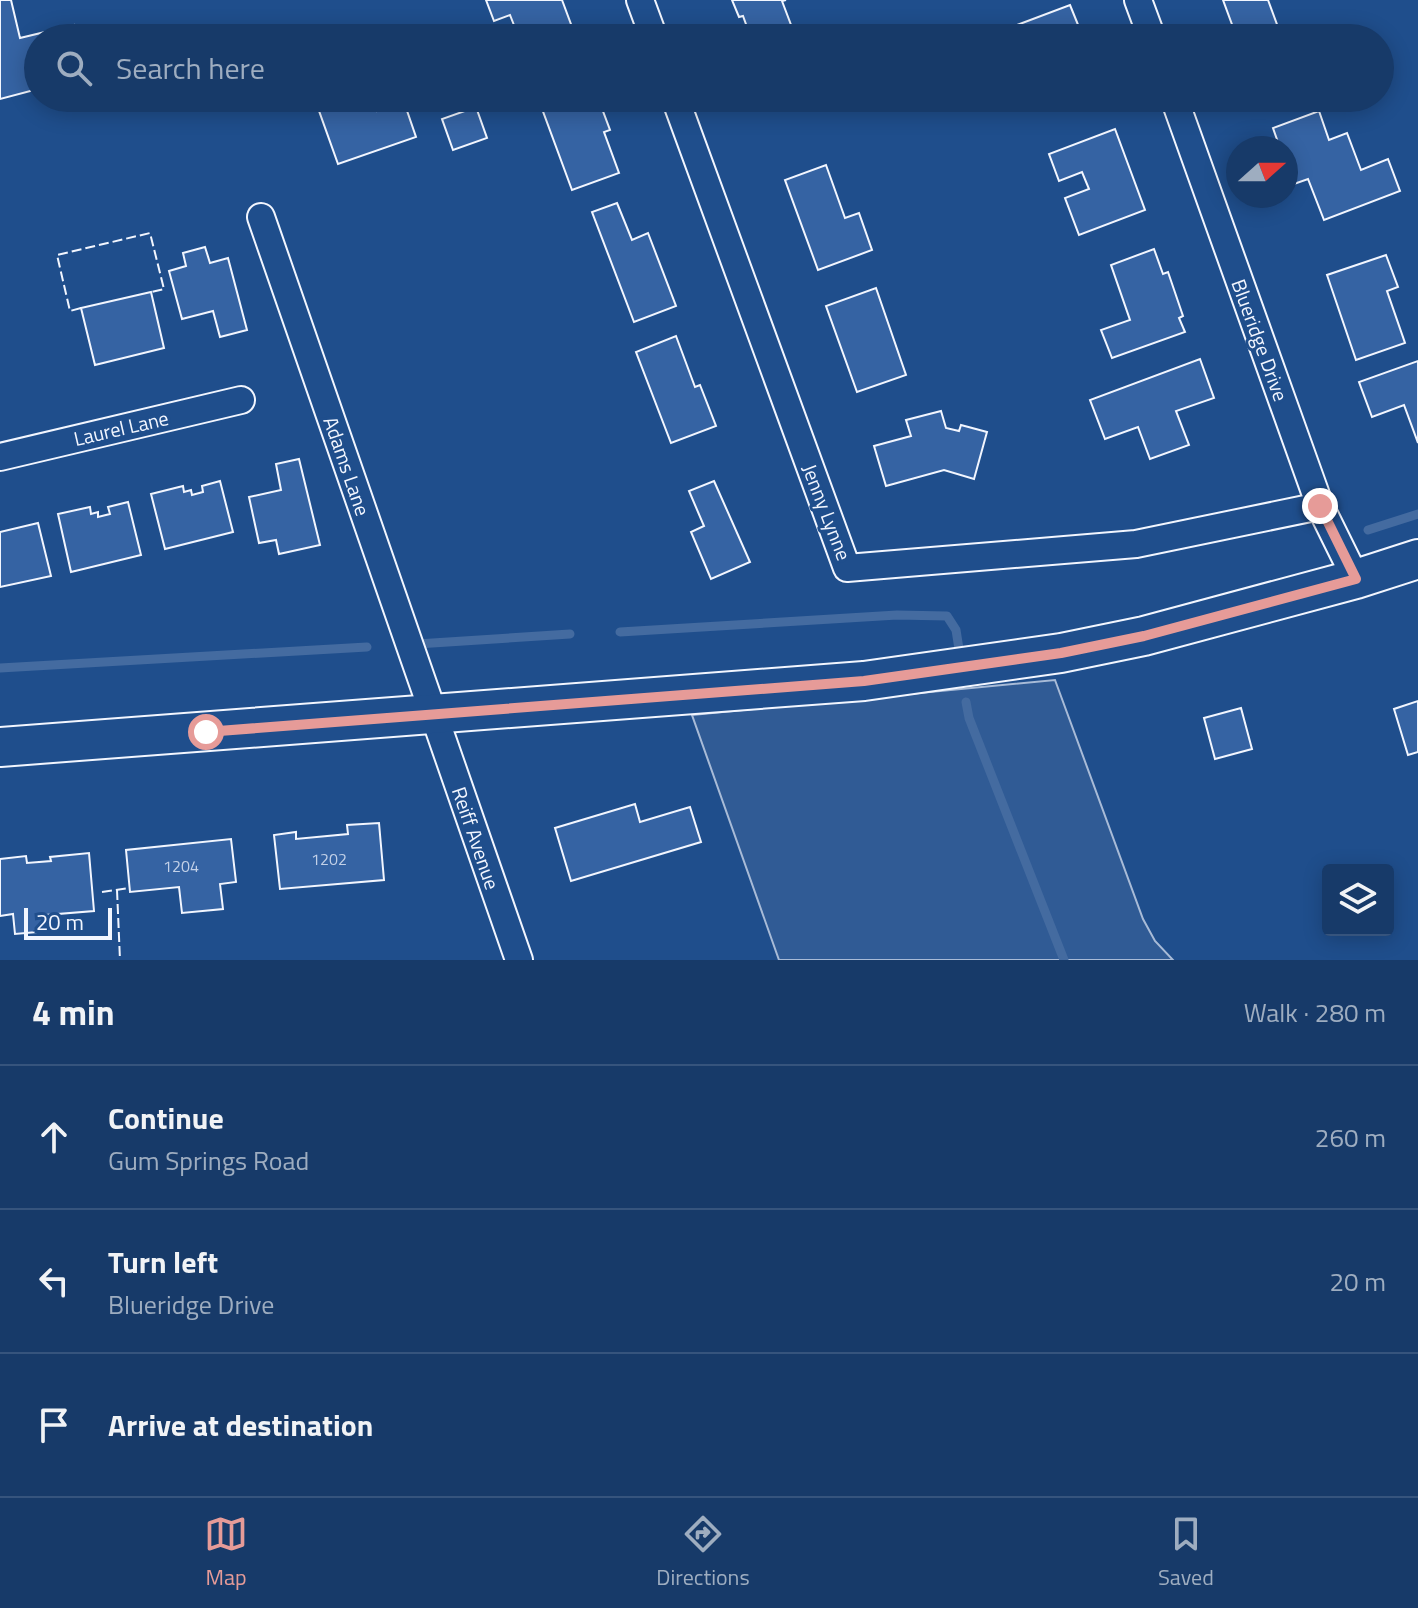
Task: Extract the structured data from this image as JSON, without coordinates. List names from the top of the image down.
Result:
{
  "streets": {
    "street": [
      "Blueridge Drive",
      "Laurel Lane",
      "Adams Lane",
      "Jenny Lynne",
      "Reiff Avenue"
    ]
  },
  "crossings": [
    ["Blueridge Drive", "Jenny Lynne"],
    ["Adams Lane", "Reiff Avenue"]
  ],
  "house_numbers": ["1202", "1204"],
  "scale_bar": "20 m",
  "north": "right",
  "page": {
    "search": "Search here",
    "scale": "20 m",
    "heading": ["4 min", "Walk · 280 m"],
    "list": [
      ["Continue", "Gum Springs Road", "260 m"],
      ["Turn left", "Blueridge Drive", "20 m"],
      "Arrive at destination"
    ],
    "nav": ["Map", "Directions", "Saved"]
  }
}
